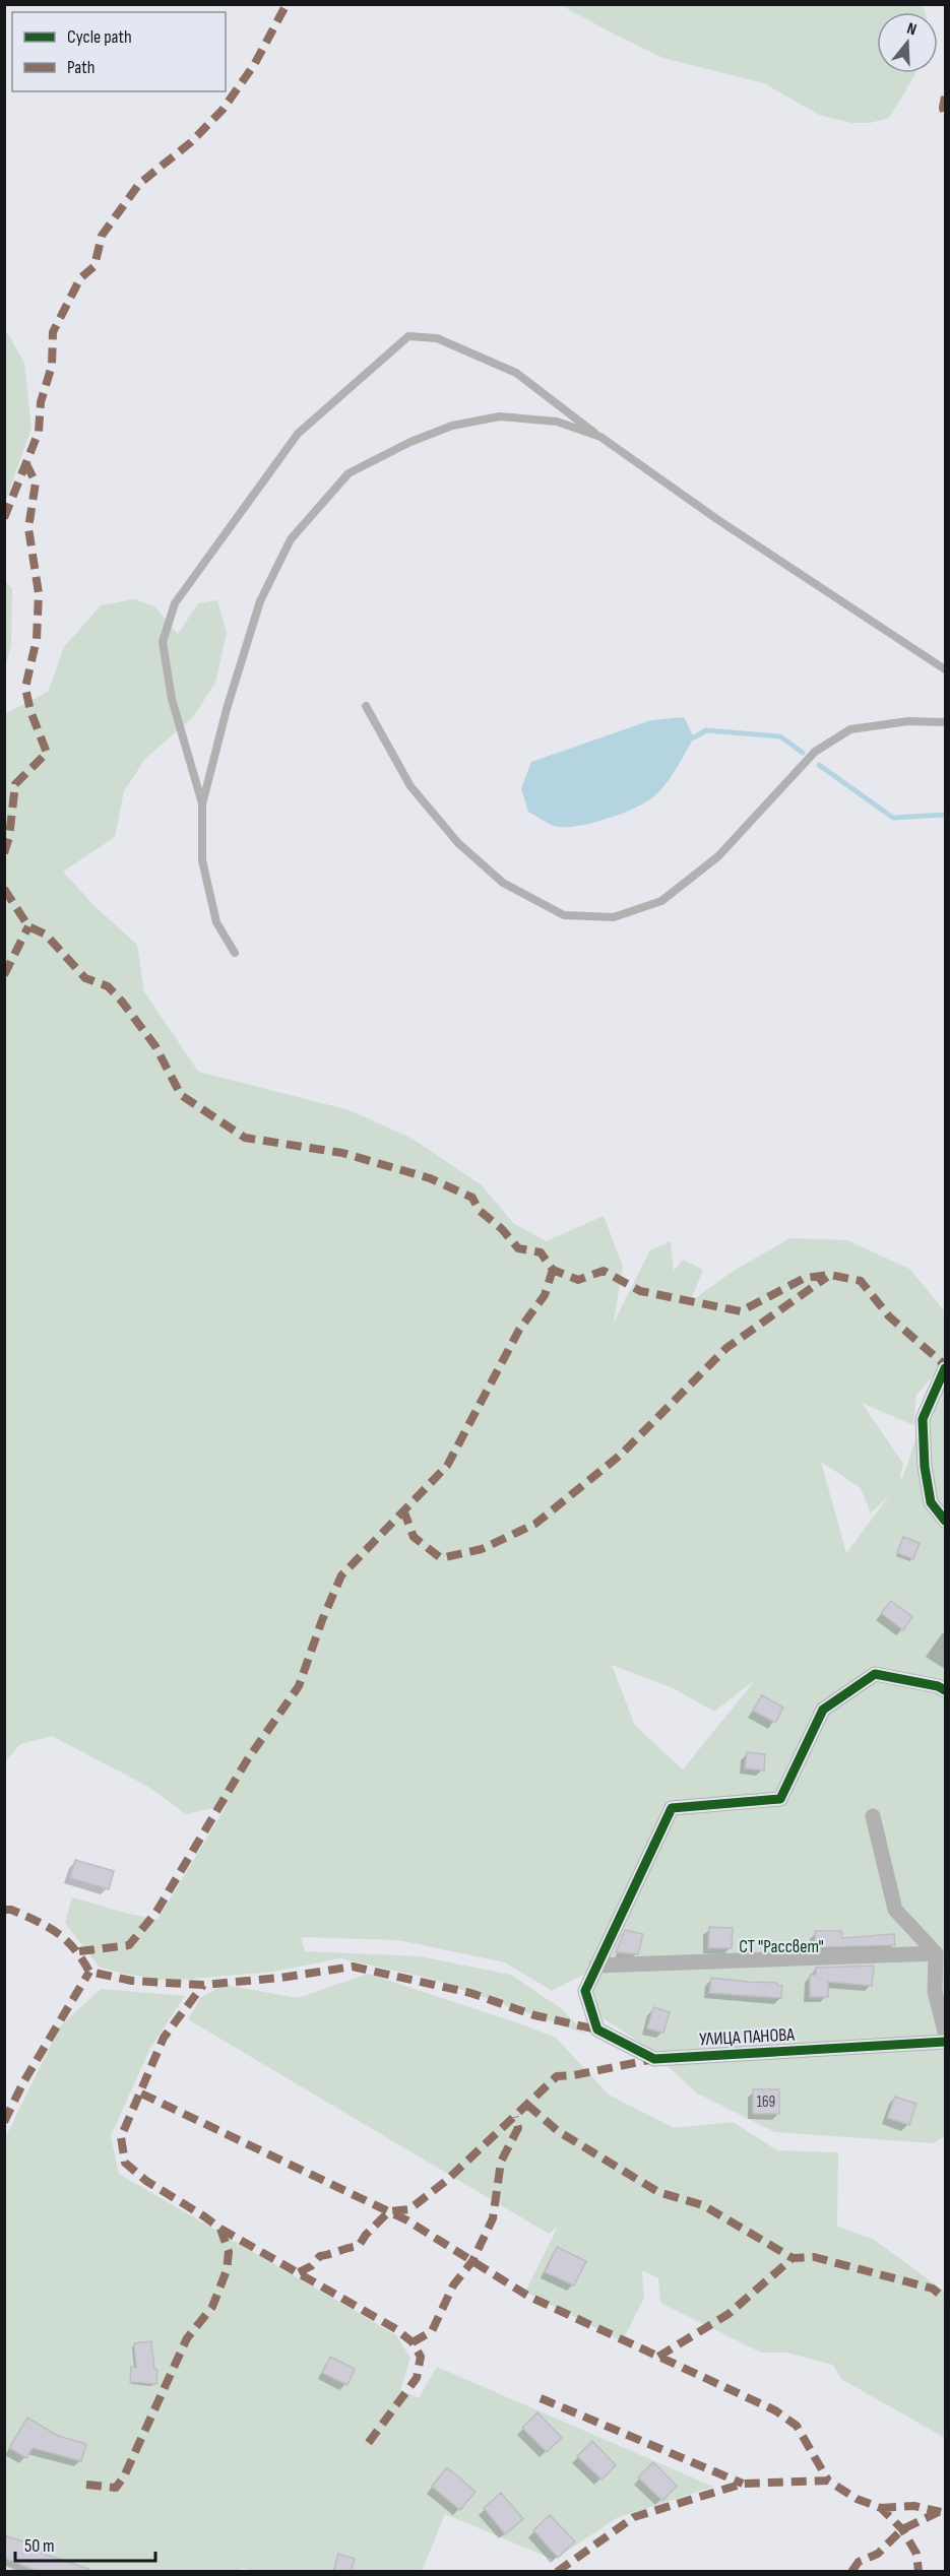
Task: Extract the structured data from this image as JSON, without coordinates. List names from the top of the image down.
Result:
{
  "streets": {
    "street": ["УЛИЦА ПАНОВА"]
  },
  "parks": ["СТ \"Рассвет\""],
  "house_numbers": ["169"],
  "legend": ["Cycle path", "Path"],
  "scale_bar": "50 m",
  "north": "top"
}
